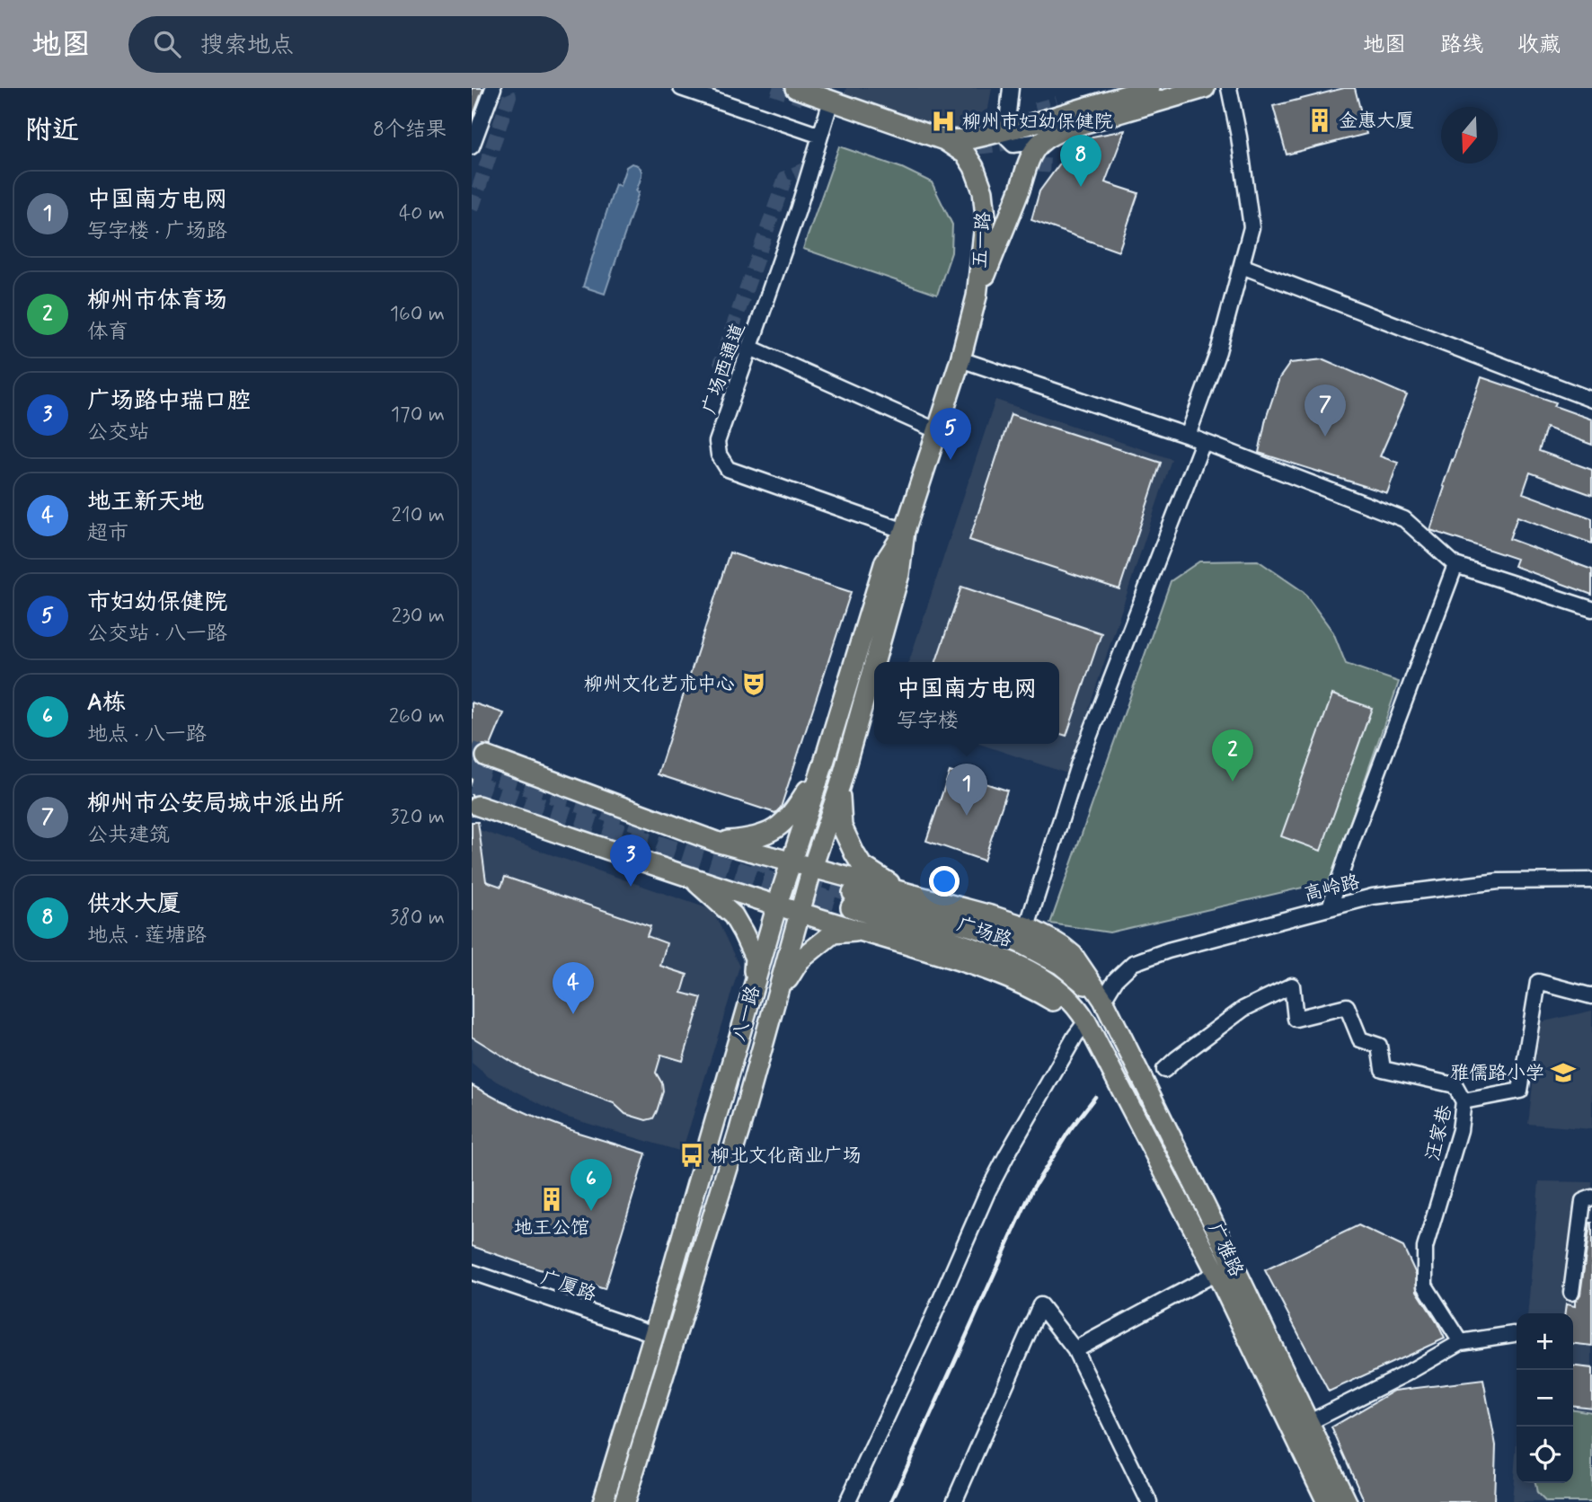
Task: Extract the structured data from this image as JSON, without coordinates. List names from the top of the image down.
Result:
{
  "streets": {
    "main road": [
      "五一路",
      "广场路",
      "八一路",
      "广雅路"
    ],
    "street": [
      "广场西通道",
      "高岭路",
      "汪家巷",
      "广厦路"
    ]
  },
  "crossings": [
    ["五一路", "广场西通道"],
    ["五一路", "八一路"],
    ["广场西通道", "八一路"],
    ["高岭路", "广场路"],
    ["高岭路", "广雅路"],
    ["广场路", "广雅路"],
    ["八一路", "广厦路"]
  ],
  "places": {
    "building": ["金惠大厦", "地王公馆"],
    "hospital": ["柳州市妇幼保健院"],
    "theatre": ["柳州文化艺术中心"],
    "school or university": ["雅儒路小学"],
    "bus stop": ["柳北文化商业广场"]
  },
  "north": "bottom",
  "page": {
    "header": "地图",
    "search": "搜索地点",
    "nav": ["地图", "路线", "收藏"],
    "heading": ["附近", "8个结果"],
    "pins": [
      "8",
      "7",
      "5",
      "2",
      "1",
      "3",
      "4",
      "6"
    ],
    "list": [
      {
        "mark": "1",
        "name": "中国南方电网",
        "note": "写字楼 · 广场路",
        "value": "40 m"
      },
      {
        "mark": "2",
        "name": "柳州市体育场",
        "note": "体育",
        "value": "160 m"
      },
      {
        "mark": "3",
        "name": "广场路中瑞口腔",
        "note": "公交站",
        "value": "170 m"
      },
      {
        "mark": "4",
        "name": "地王新天地",
        "note": "超市",
        "value": "210 m"
      },
      {
        "mark": "5",
        "name": "市妇幼保健院",
        "note": "公交站 · 八一路",
        "value": "230 m"
      },
      {
        "mark": "6",
        "name": "A栋",
        "note": "地点 · 八一路",
        "value": "260 m"
      },
      {
        "mark": "7",
        "name": "柳州市公安局城中派出所",
        "note": "公共建筑",
        "value": "320 m"
      },
      {
        "mark": "8",
        "name": "供水大厦",
        "note": "地点 · 莲塘路",
        "value": "380 m"
      }
    ],
    "popup": ["中国南方电网", "写字楼"],
    "map_buttons": ["+", "−"]
  }
}
